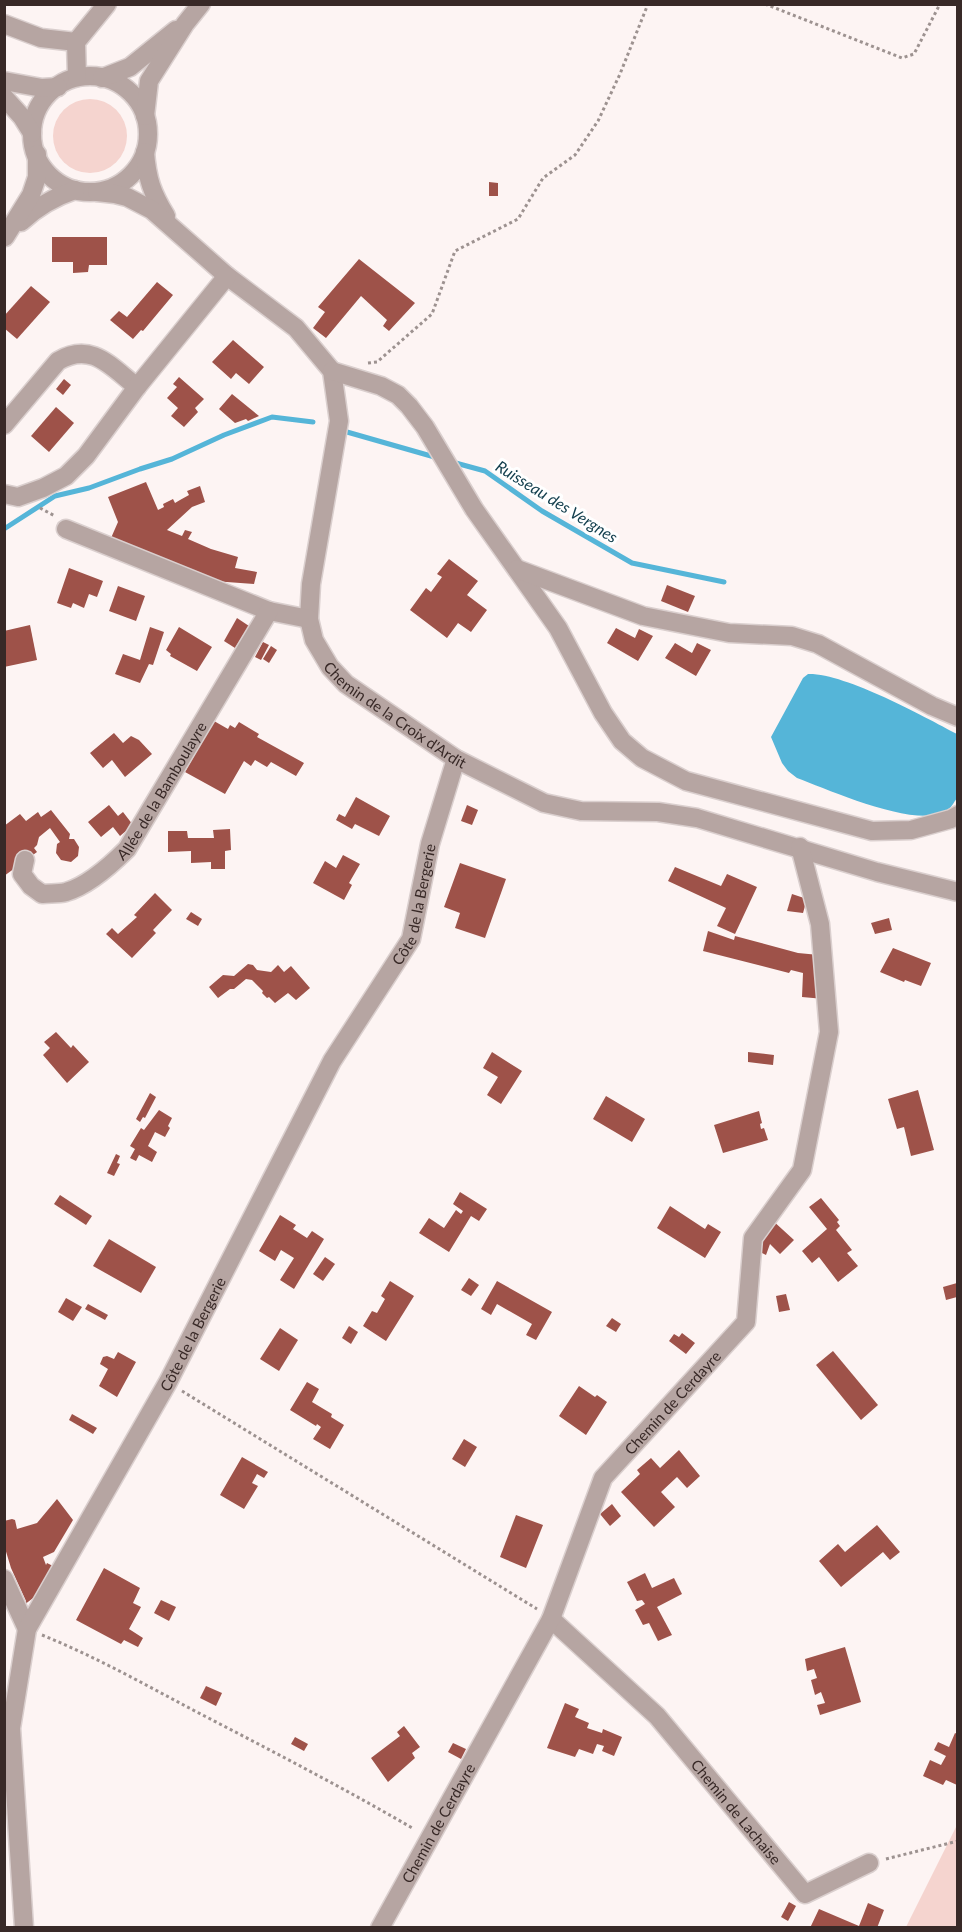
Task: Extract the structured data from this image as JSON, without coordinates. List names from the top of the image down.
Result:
{
  "streets": {
    "street": [
      "Chemin de la Croix d'Ardit",
      "Allée de la Bamboulayre",
      "Côte de la Bergerie",
      "Chemin de Cerdayre",
      "Chemin de Lachaise"
    ]
  },
  "crossings": [
    ["Chemin de la Croix d'Ardit", "Côte de la Bergerie"],
    ["Chemin de la Croix d'Ardit", "Chemin de Cerdayre"],
    ["Chemin de Cerdayre", "Chemin de Lachaise"]
  ],
  "water": ["Ruisseau des Vergnes"]
}
